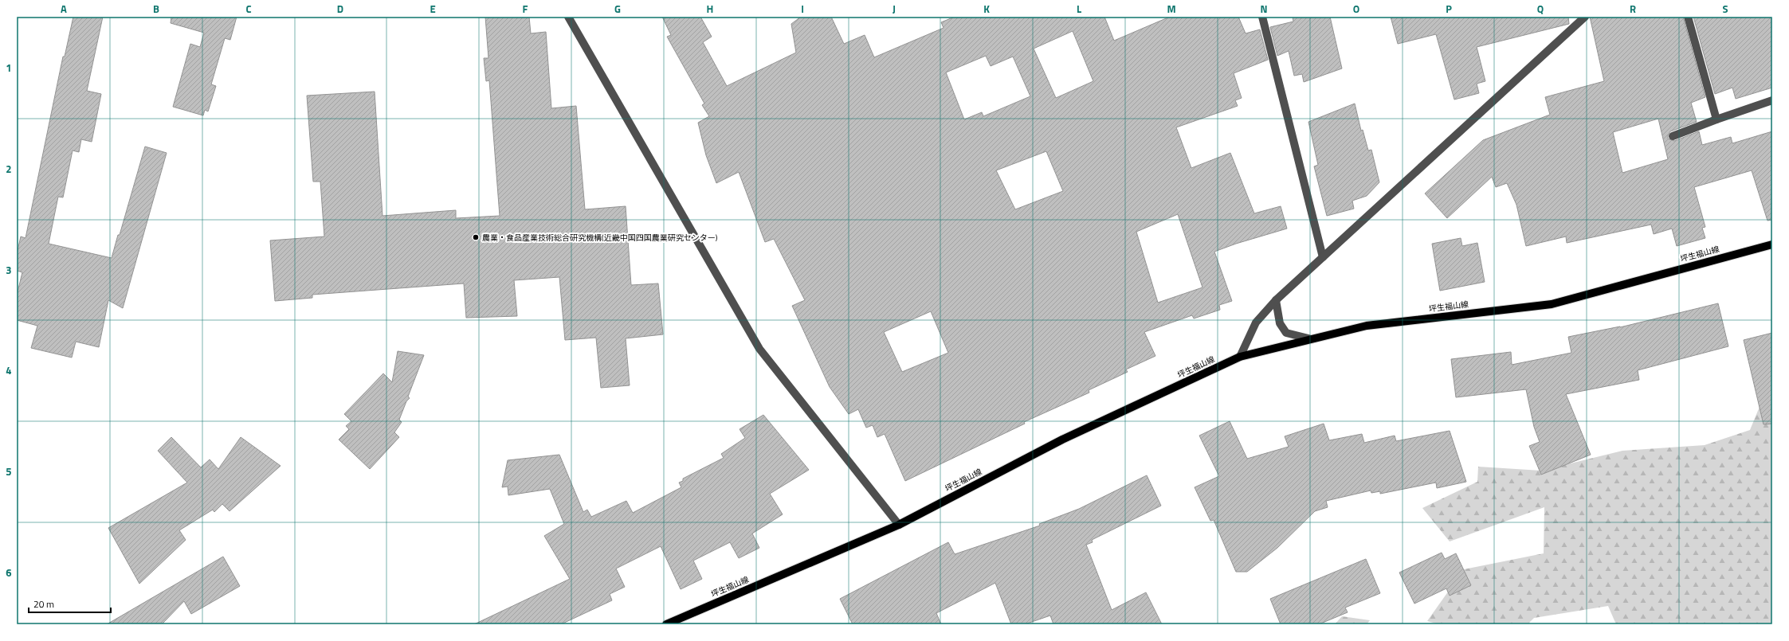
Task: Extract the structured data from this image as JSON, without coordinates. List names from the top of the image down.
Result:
{
  "streets": {
    "main road": ["坪生福山線"]
  },
  "places": ["農業・食品産業技術総合研究機構(近畿中国四国農業研究センター)"],
  "scale_bar": "20 m",
  "grid": {
    "columns": [
      "A",
      "B",
      "C",
      "D",
      "E",
      "F",
      "G",
      "H",
      "I",
      "J",
      "K",
      "L",
      "M",
      "N",
      "O",
      "P",
      "Q",
      "R",
      "S"
    ],
    "rows": [
      "1",
      "2",
      "3",
      "4",
      "5",
      "6"
    ]
  }
}
